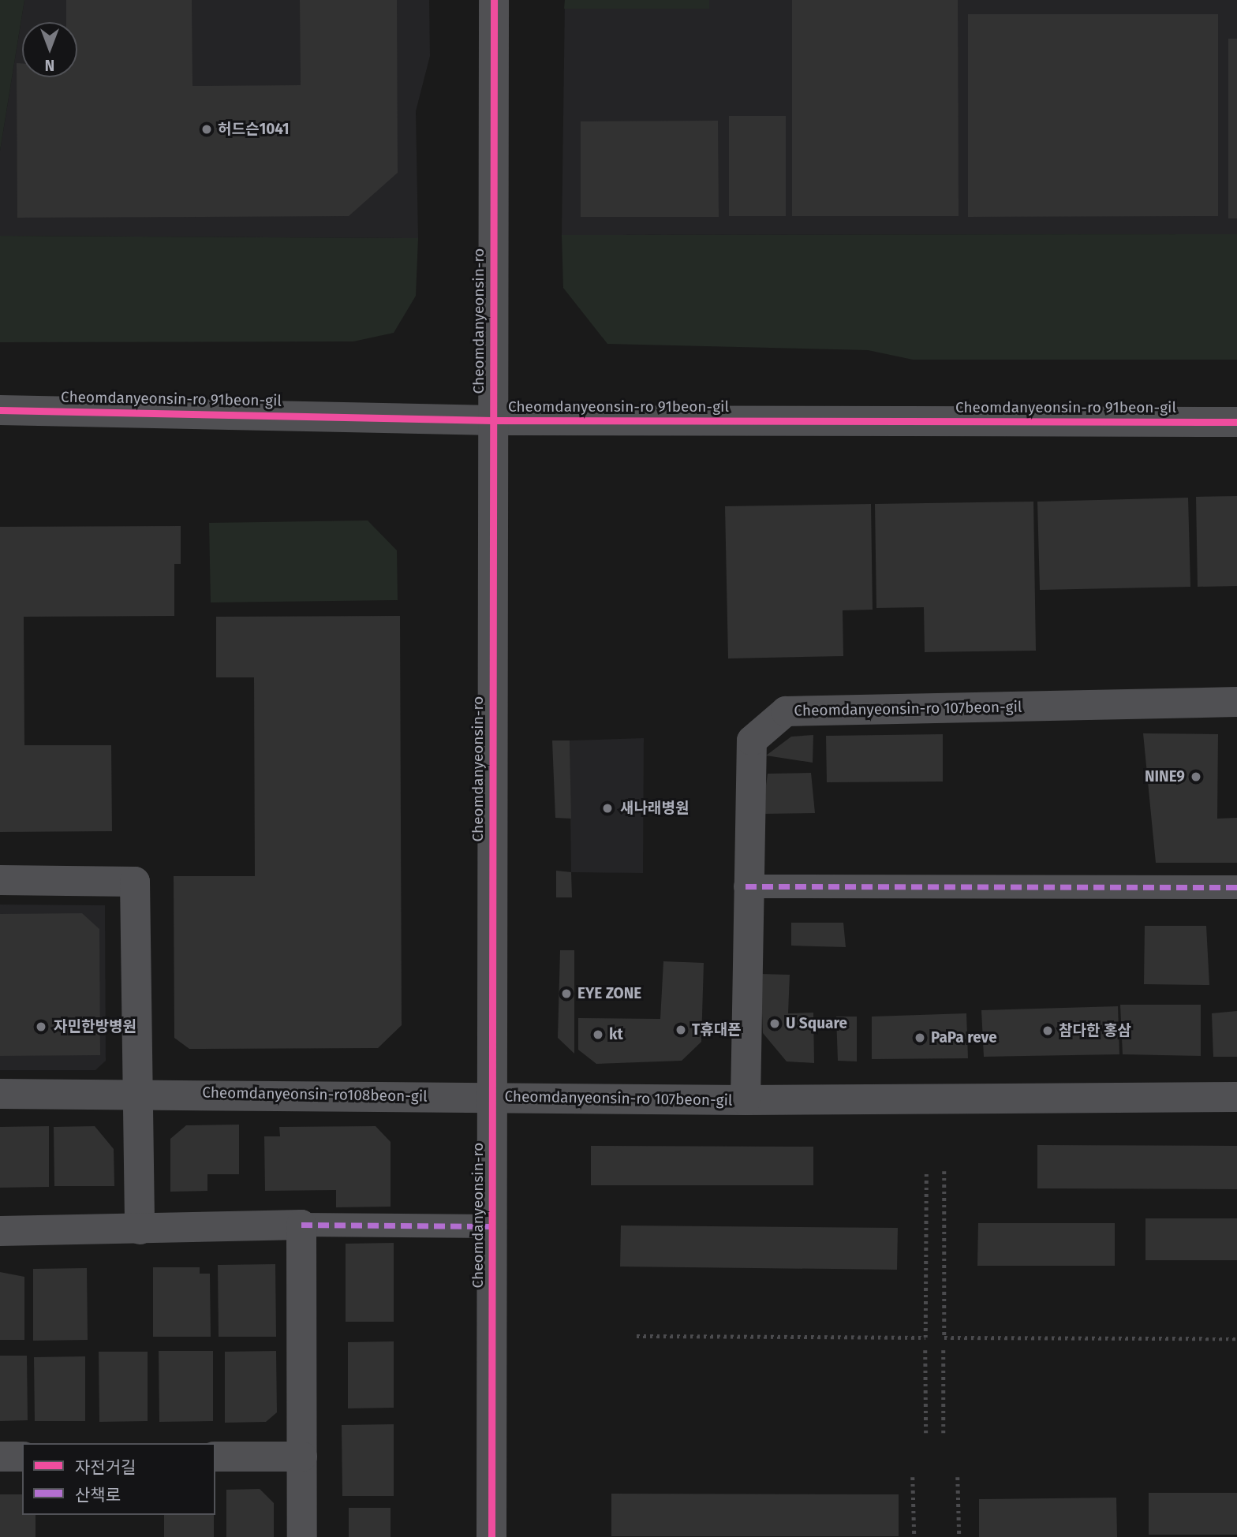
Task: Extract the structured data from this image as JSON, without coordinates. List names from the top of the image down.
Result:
{
  "streets": {
    "street": [
      "Cheomdanyeonsin-ro",
      "Cheomdanyeonsin-ro 91beon-gil",
      "Cheomdanyeonsin-ro 107beon-gil",
      "Cheomdanyeonsin-ro108beon-gil"
    ]
  },
  "crossings": [
    ["Cheomdanyeonsin-ro", "Cheomdanyeonsin-ro 91beon-gil"],
    ["Cheomdanyeonsin-ro", "Cheomdanyeonsin-ro 107beon-gil"],
    ["Cheomdanyeonsin-ro", "Cheomdanyeonsin-ro108beon-gil"],
    ["Cheomdanyeonsin-ro 107beon-gil", "Cheomdanyeonsin-ro108beon-gil"]
  ],
  "places": [
    "허드슨1041",
    "NINE9",
    "새나래병원",
    "EYE ZONE",
    "U Square",
    "자민한방병원",
    "T휴대폰",
    "참다한 홍삼",
    "kt",
    "PaPa reve"
  ],
  "legend": ["자전거길", "산책로"],
  "north": "bottom"
}
